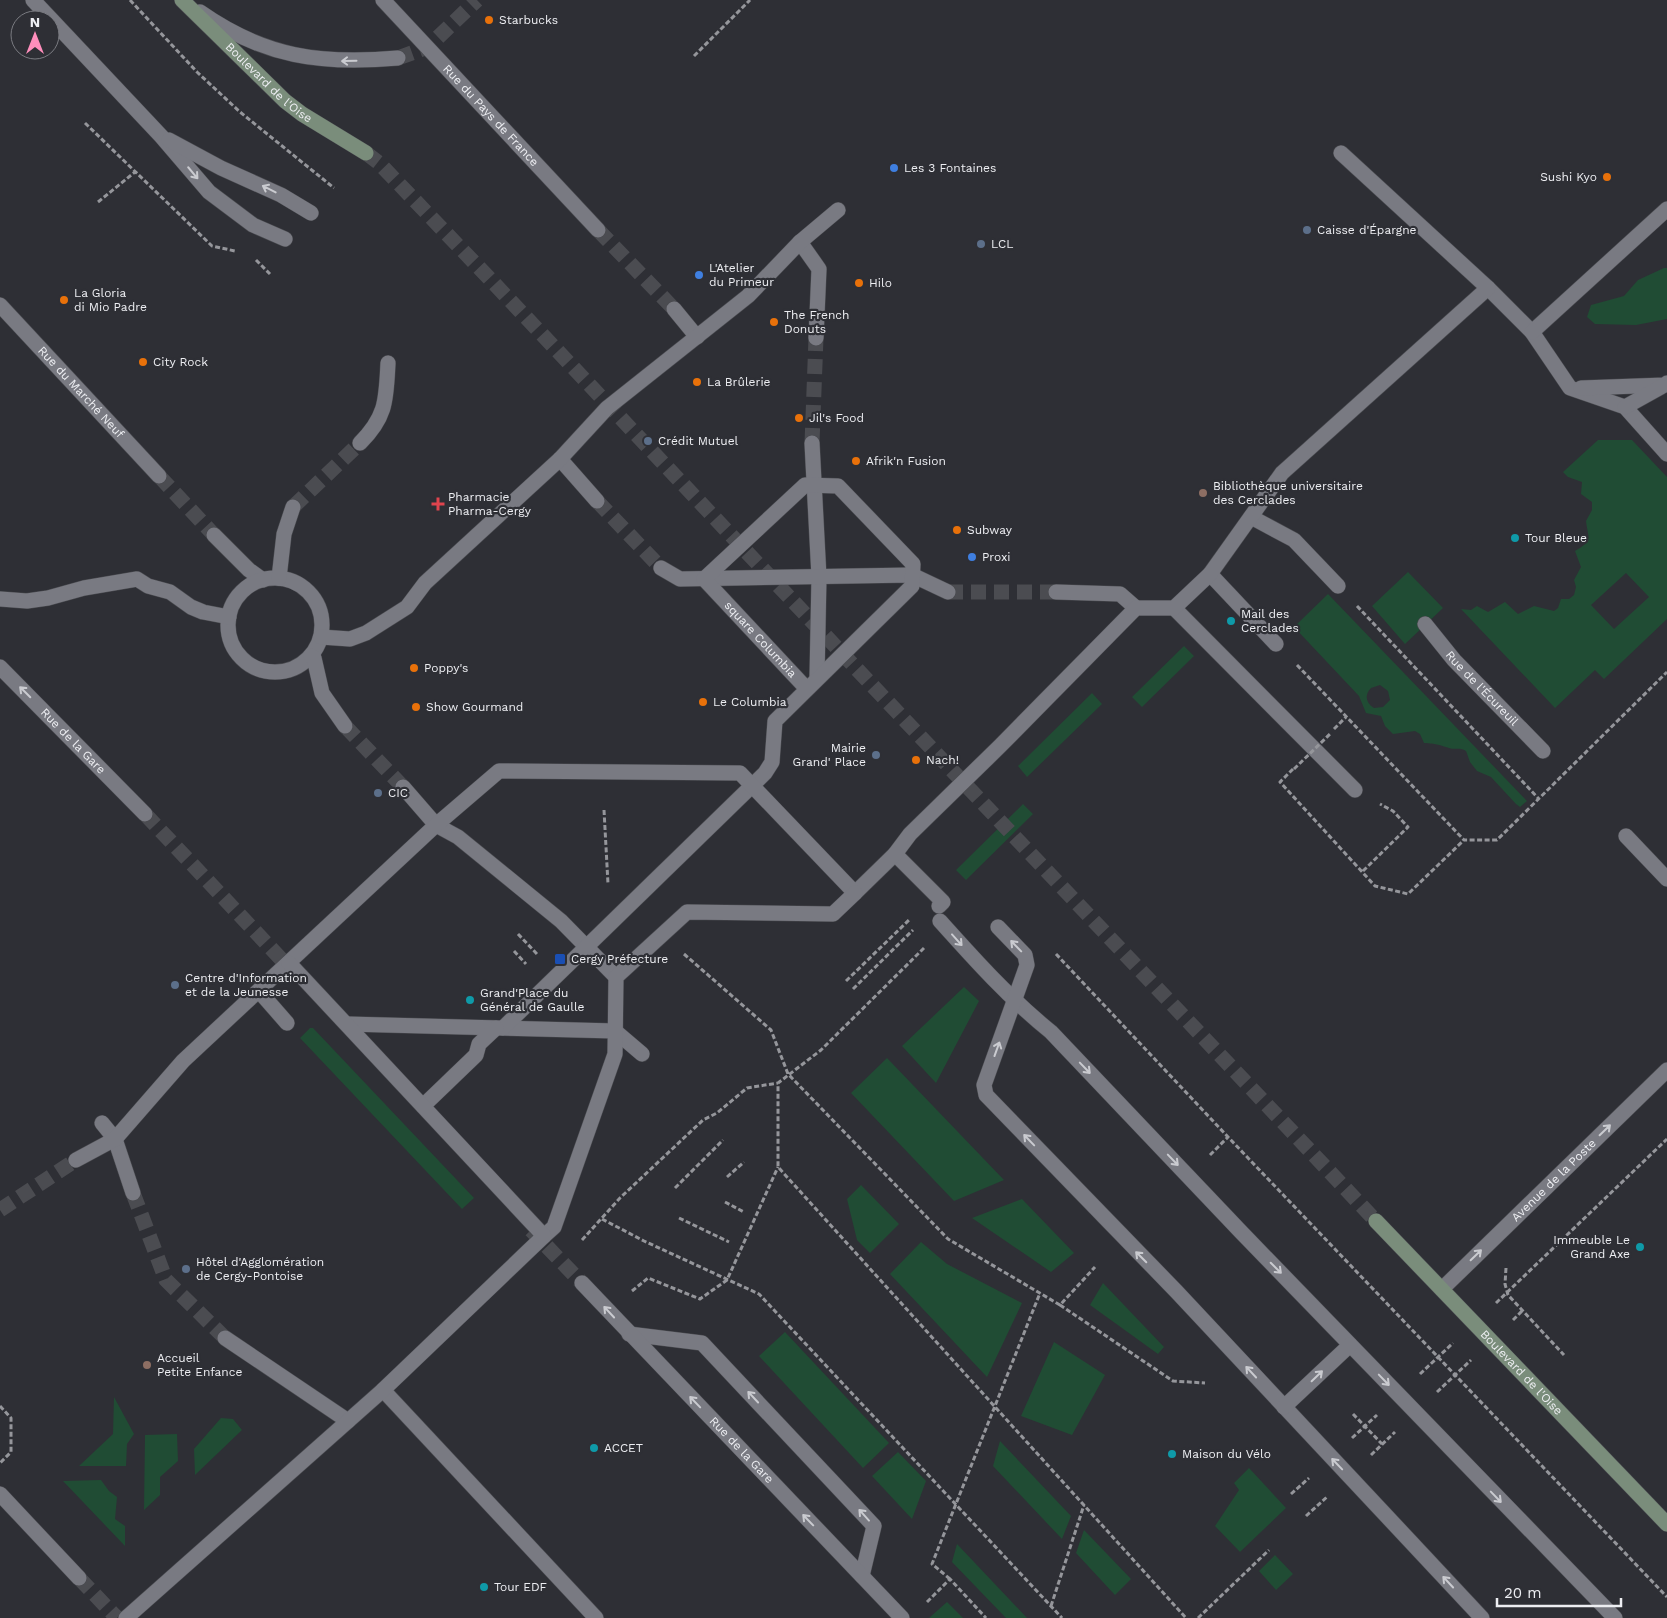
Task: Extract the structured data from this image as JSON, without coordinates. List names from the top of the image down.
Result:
{
  "streets": {
    "main road": ["Boulevard de l'Oise"],
    "street": [
      "Rue du Pays de France",
      "Rue du Marché Neuf",
      "square Columbia",
      "Rue de l'Écureuil",
      "Rue de la Gare",
      "Avenue de la Poste"
    ]
  },
  "crossings": [
    ["Boulevard de l'Oise", "Avenue de la Poste"]
  ],
  "one_way": ["Rue de la Gare", "Avenue de la Poste"],
  "places": {
    "other": [
      "Starbucks",
      "Les 3 Fontaines",
      "Sushi Kyo",
      "Caisse d'Épargne",
      "LCL",
      "L'Atelier du Primeur",
      "Hilo",
      "La Gloria di Mio Padre",
      "The French Donuts",
      "City Rock",
      "La Brûlerie",
      "Jil's Food",
      "Crédit Mutuel",
      "Afrik'n Fusion",
      "Bibliothèque universitaire des Cerclades",
      "Subway",
      "Tour Bleue",
      "Proxi",
      "Mail des Cerclades",
      "Poppy's",
      "Le Columbia",
      "Show Gourmand",
      "Mairie Grand' Place",
      "Nach!",
      "CIC",
      "Centre d'Information et de la Jeunesse",
      "Grand'Place du Général de Gaulle",
      "Immeuble Le Grand Axe",
      "Hôtel d'Agglomération de Cergy-Pontoise",
      "Accueil Petite Enfance",
      "ACCET",
      "Maison du Vélo",
      "Tour EDF"
    ],
    "health": ["Pharmacie Pharma-Cergy"],
    "transit": ["Cergy Préfecture"]
  },
  "scale_bar": "20 m",
  "north": "top"
}
